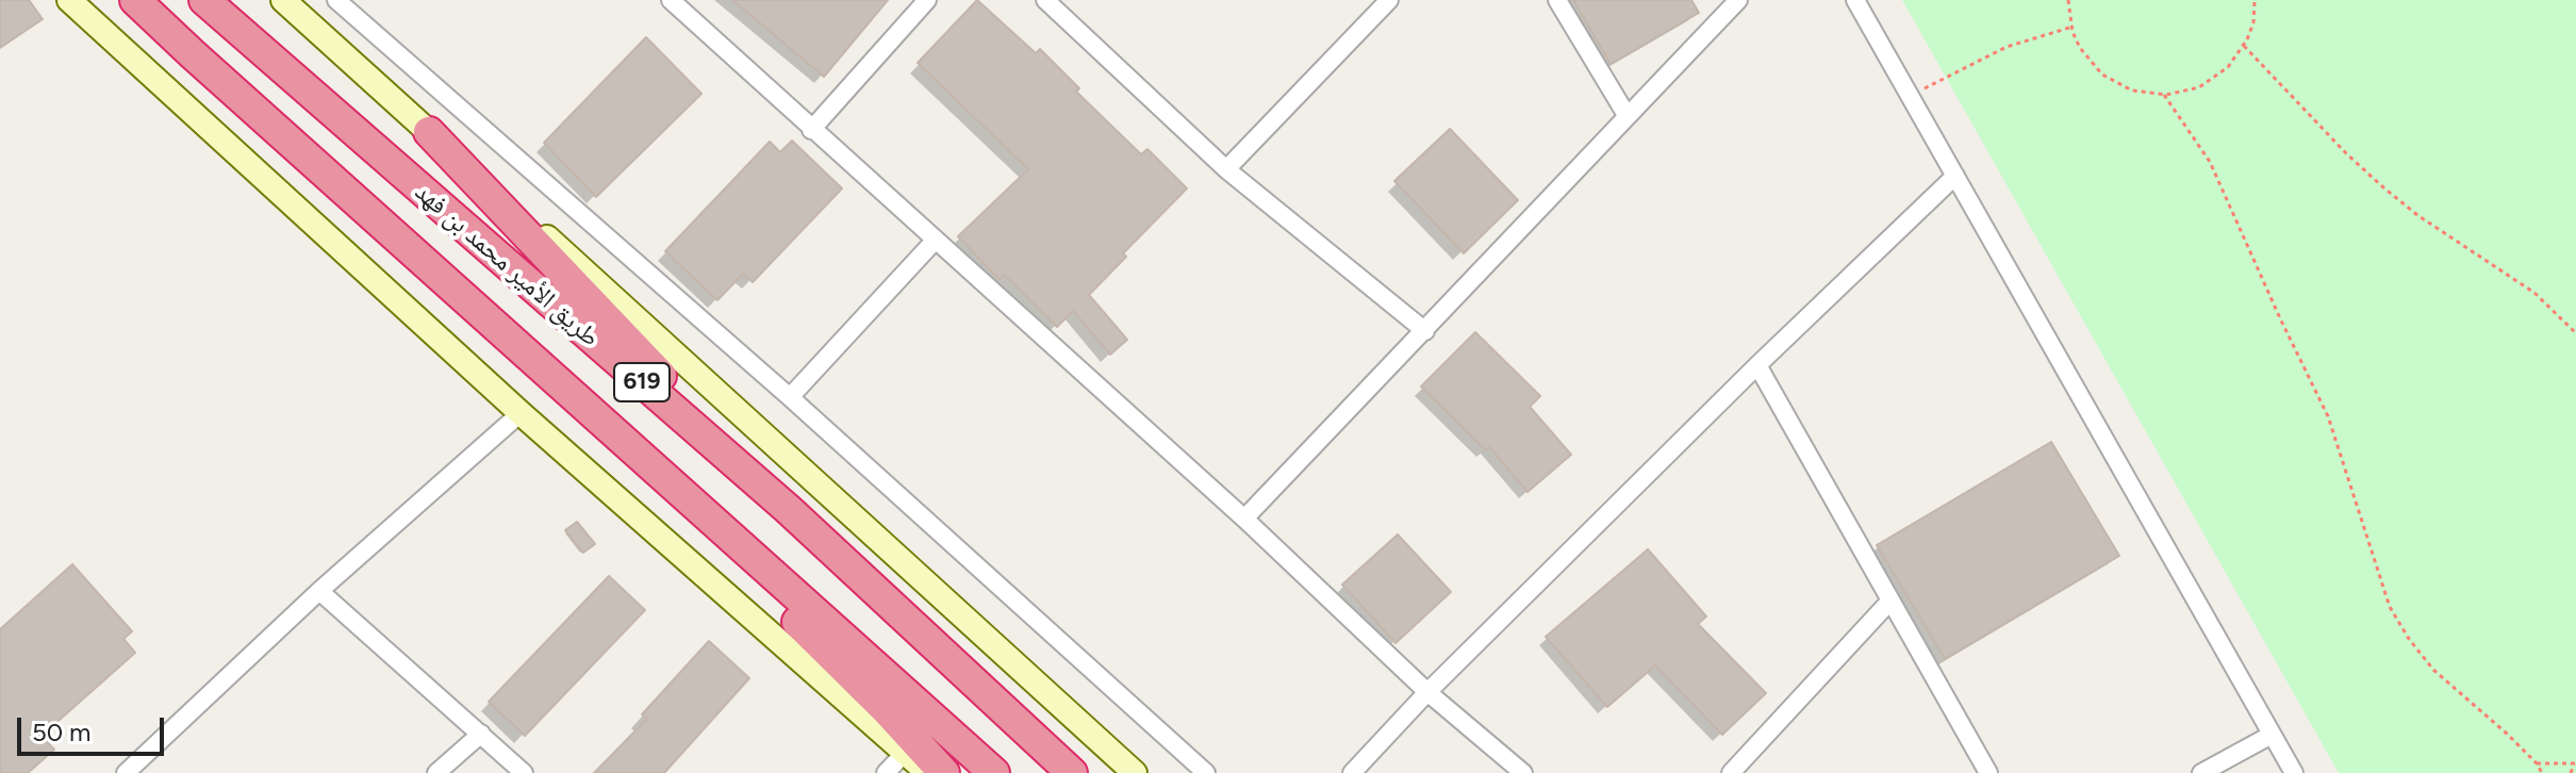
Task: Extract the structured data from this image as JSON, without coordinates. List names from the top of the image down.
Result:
{
  "streets": {
    "highway": ["طريق الأمير محمد بن فهد", "619"]
  },
  "scale_bar": "50 m"
}
